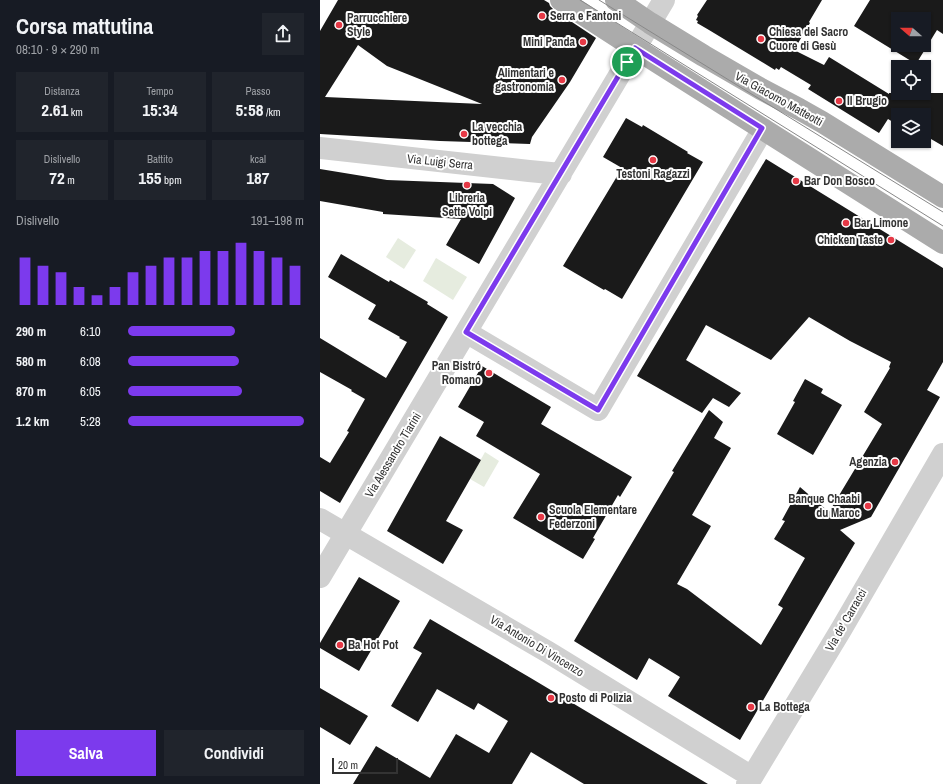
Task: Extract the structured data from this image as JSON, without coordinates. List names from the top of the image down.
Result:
{
  "streets": {
    "main road": ["Via Giacomo Matteotti"],
    "street": [
      "Via Luigi Serra",
      "Via Alessandro Tiarini",
      "Via de' Carracci",
      "Via Antonio Di Vincenzo"
    ]
  },
  "crossings": [
    ["Via Giacomo Matteotti", "Via Alessandro Tiarini"],
    ["Via Luigi Serra", "Via Alessandro Tiarini"],
    ["Via Alessandro Tiarini", "Via Antonio Di Vincenzo"],
    ["Via de' Carracci", "Via Antonio Di Vincenzo"]
  ],
  "places": [
    "Serra e Fantoni",
    "Parrucchiere Style",
    "Chiesa del Sacro Cuore di Gesù",
    "Mini Panda",
    "Alimentari e gastronomia",
    "Il Brugio",
    "La vecchia bottega",
    "Testoni Ragazzi",
    "Bar Don Bosco",
    "Libreria Sette Volpi",
    "Bar Limone",
    "Chicken Taste",
    "Pan Bistró Romano",
    "Agenzia",
    "Banque Chaabi du Maroc",
    "Scuola Elementare Federzoni",
    "Ba Hot Pot",
    "Posto di Polizia",
    "La Bottega"
  ],
  "scale_bar": "20 m",
  "north": "left",
  "page": {
    "heading": ["Corsa mattutina", "08:10 · 9 × 290 m"],
    "stats": [
      ["Distanza", "2.61 km"],
      ["Tempo", "15:34"],
      ["Passo", "5:58 /km"],
      ["Dislivello", "72 m"],
      ["Battito", "155 bpm"],
      ["kcal", "187"]
    ],
    "chart": ["Dislivello", "191–198 m"],
    "list": [
      {
        "name": "290 m",
        "note": "6:10"
      },
      {
        "name": "580 m",
        "note": "6:08"
      },
      {
        "name": "870 m",
        "note": "6:05"
      },
      {
        "name": "1.2 km",
        "note": "5:28"
      }
    ],
    "buttons": ["Salva", "Condividi"],
    "scale": "20 m"
  }
}
